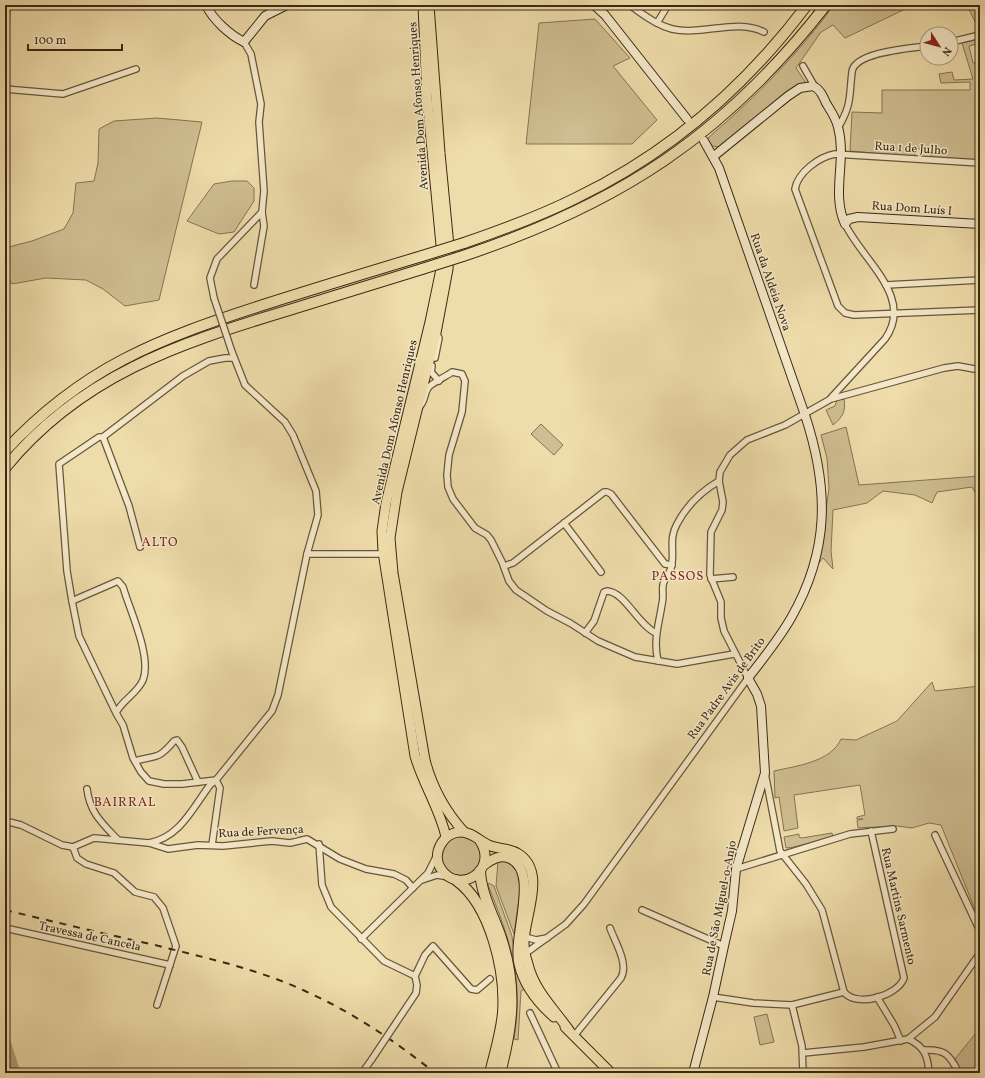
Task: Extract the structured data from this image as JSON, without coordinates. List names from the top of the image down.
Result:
{
  "streets": {
    "main road": ["Avenida Dom Afonso Henriques"],
    "street": [
      "Rua 1 de Julho",
      "Rua Dom Luís I",
      "Rua da Aldeia Nova",
      "Rua Padre Avis de Brito",
      "Rua de Fervença",
      "Rua Martins Sarmento",
      "Rua de São Miguel-o-Anjo",
      "Travessa de Cancela"
    ]
  },
  "crossings": [
    ["Avenida Dom Afonso Henriques", "Rua Padre Avis de Brito"],
    ["Rua da Aldeia Nova", "Rua Padre Avis de Brito"],
    ["Rua Padre Avis de Brito", "Rua de São Miguel-o-Anjo"]
  ],
  "districts": ["ALTO", "PASSOS", "BAIRRAL"],
  "scale_bar": "100 m",
  "north": "bottom right"
}
